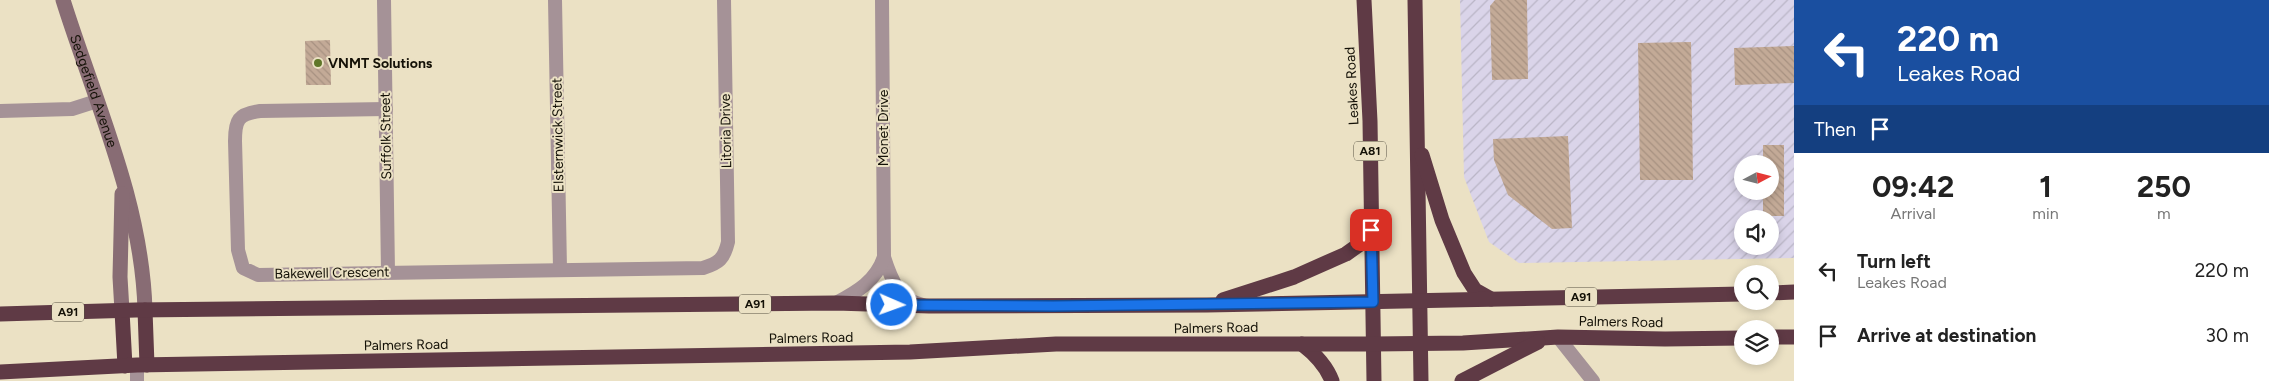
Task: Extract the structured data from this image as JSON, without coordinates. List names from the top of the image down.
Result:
{
  "streets": {
    "highway": [
      "Leakes Road",
      "A81",
      "A91",
      "Palmers Road"
    ],
    "street": [
      "Sedgefield Avenue",
      "Monet Drive",
      "Litoria Drive",
      "Elsternwick Street",
      "Suffolk Street",
      "Bakewell Crescent"
    ]
  },
  "crossings": [
    ["Leakes Road", "Palmers Road"],
    ["Sedgefield Avenue", "Palmers Road"],
    ["Monet Drive", "Palmers Road"],
    ["Litoria Drive", "Bakewell Crescent"],
    ["Elsternwick Street", "Bakewell Crescent"],
    ["Suffolk Street", "Bakewell Crescent"]
  ],
  "places": ["VNMT Solutions"],
  "north": "right",
  "page": {
    "turn": ["220 m", "Leakes Road"],
    "then": "Then",
    "eta": [
      "09:42",
      "Arrival",
      "1",
      "min",
      "250",
      "m"
    ],
    "list": [
      {
        "name": "Turn left",
        "note": "Leakes Road",
        "value": "220 m"
      },
      {
        "name": "Arrive at destination",
        "value": "30 m"
      }
    ]
  }
}
